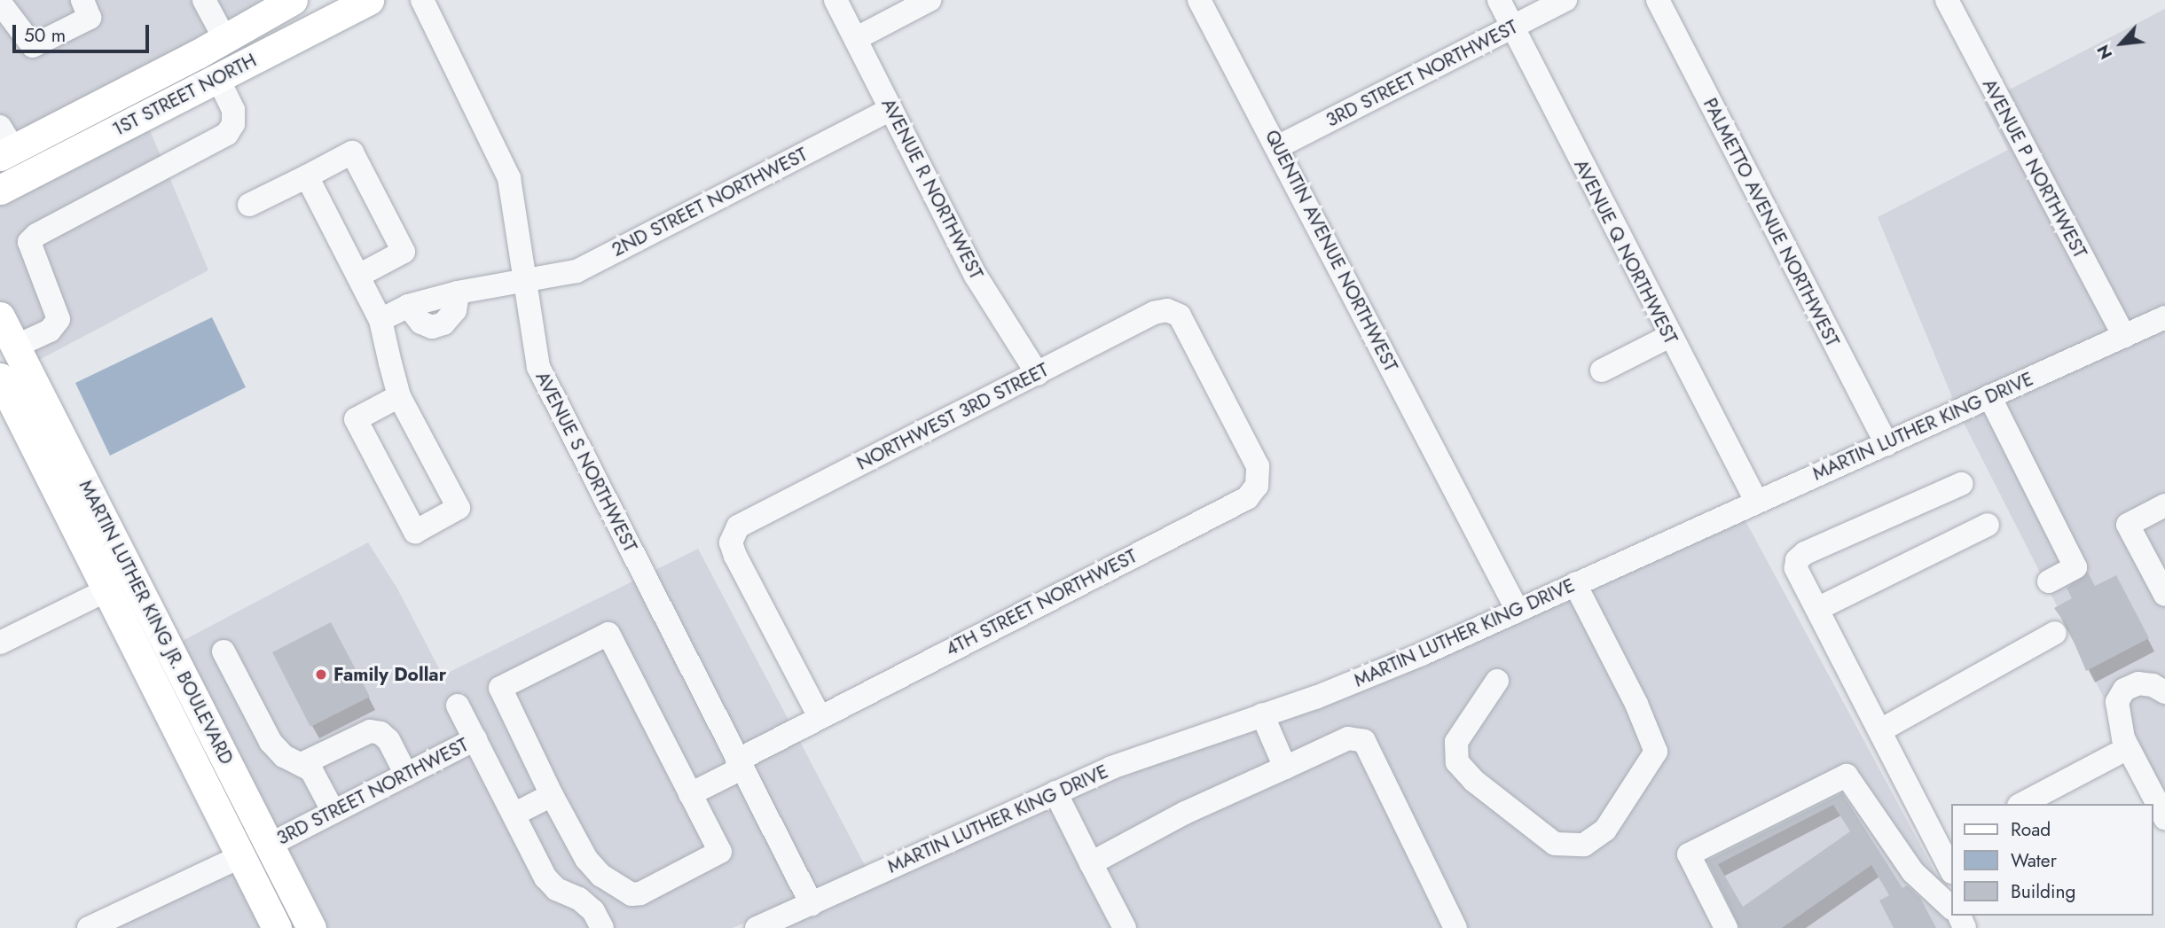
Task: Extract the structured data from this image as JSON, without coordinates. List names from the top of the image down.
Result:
{
  "streets": {
    "main road": ["1ST STREET NORTH", "MARTIN LUTHER KING JR. BOULEVARD"],
    "street": [
      "3RD STREET NORTHWEST",
      "AVENUE P NORTHWEST",
      "AVENUE R NORTHWEST",
      "2ND STREET NORTHWEST",
      "PALMETTO AVENUE NORTHWEST",
      "QUENTIN AVENUE NORTHWEST",
      "AVENUE Q NORTHWEST",
      "NORTHWEST 3RD STREET",
      "MARTIN LUTHER KING DRIVE",
      "AVENUE S NORTHWEST",
      "4TH STREET NORTHWEST"
    ]
  },
  "crossings": [
    ["3RD STREET NORTHWEST", "QUENTIN AVENUE NORTHWEST"],
    ["3RD STREET NORTHWEST", "AVENUE Q NORTHWEST"],
    ["3RD STREET NORTHWEST", "MARTIN LUTHER KING JR. BOULEVARD"],
    ["AVENUE P NORTHWEST", "MARTIN LUTHER KING DRIVE"],
    ["AVENUE R NORTHWEST", "2ND STREET NORTHWEST"],
    ["AVENUE R NORTHWEST", "NORTHWEST 3RD STREET"],
    ["2ND STREET NORTHWEST", "AVENUE S NORTHWEST"],
    ["PALMETTO AVENUE NORTHWEST", "MARTIN LUTHER KING DRIVE"],
    ["QUENTIN AVENUE NORTHWEST", "MARTIN LUTHER KING DRIVE"],
    ["AVENUE Q NORTHWEST", "MARTIN LUTHER KING DRIVE"],
    ["NORTHWEST 3RD STREET", "4TH STREET NORTHWEST"],
    ["MARTIN LUTHER KING DRIVE", "AVENUE S NORTHWEST"],
    ["AVENUE S NORTHWEST", "4TH STREET NORTHWEST"]
  ],
  "places": ["Family Dollar"],
  "legend": ["Road", "Water", "Building"],
  "scale_bar": "50 m",
  "north": "bottom left"
}
